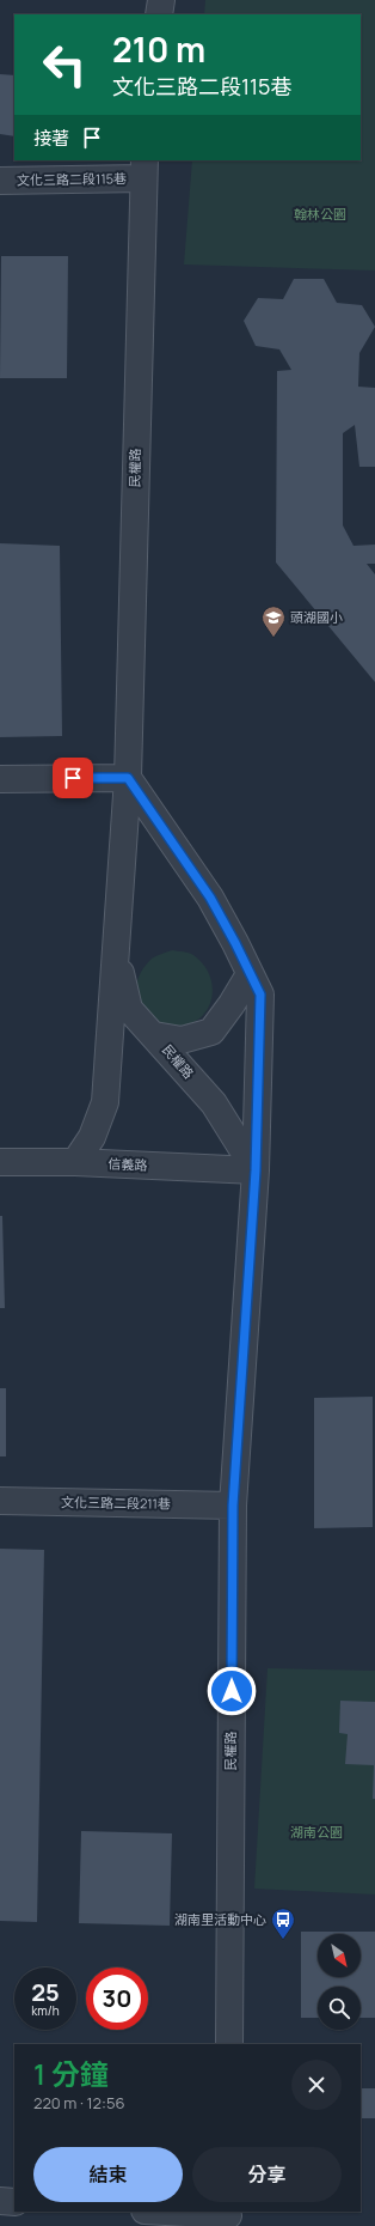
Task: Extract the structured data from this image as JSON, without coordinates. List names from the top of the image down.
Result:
{
  "streets": {
    "street": [
      "文化三路二段115巷",
      "民權路",
      "信義路",
      "文化三路二段211巷"
    ]
  },
  "crossings": [
    ["文化三路二段115巷", "民權路"],
    ["民權路", "信義路"],
    ["民權路", "文化三路二段211巷"]
  ],
  "parks": ["翰林公園", "湖南公園"],
  "places": {
    "school or university": ["頭湖國小"],
    "bus stop": ["湖南里活動中心"]
  },
  "north": "bottom right",
  "page": {
    "turn": ["210 m", "文化三路二段115巷"],
    "then": "接著",
    "speed": "25 km/h",
    "limit": "30",
    "heading": ["1 分鐘", "220 m · 12:56"],
    "buttons": ["結束", "分享"]
  }
}
